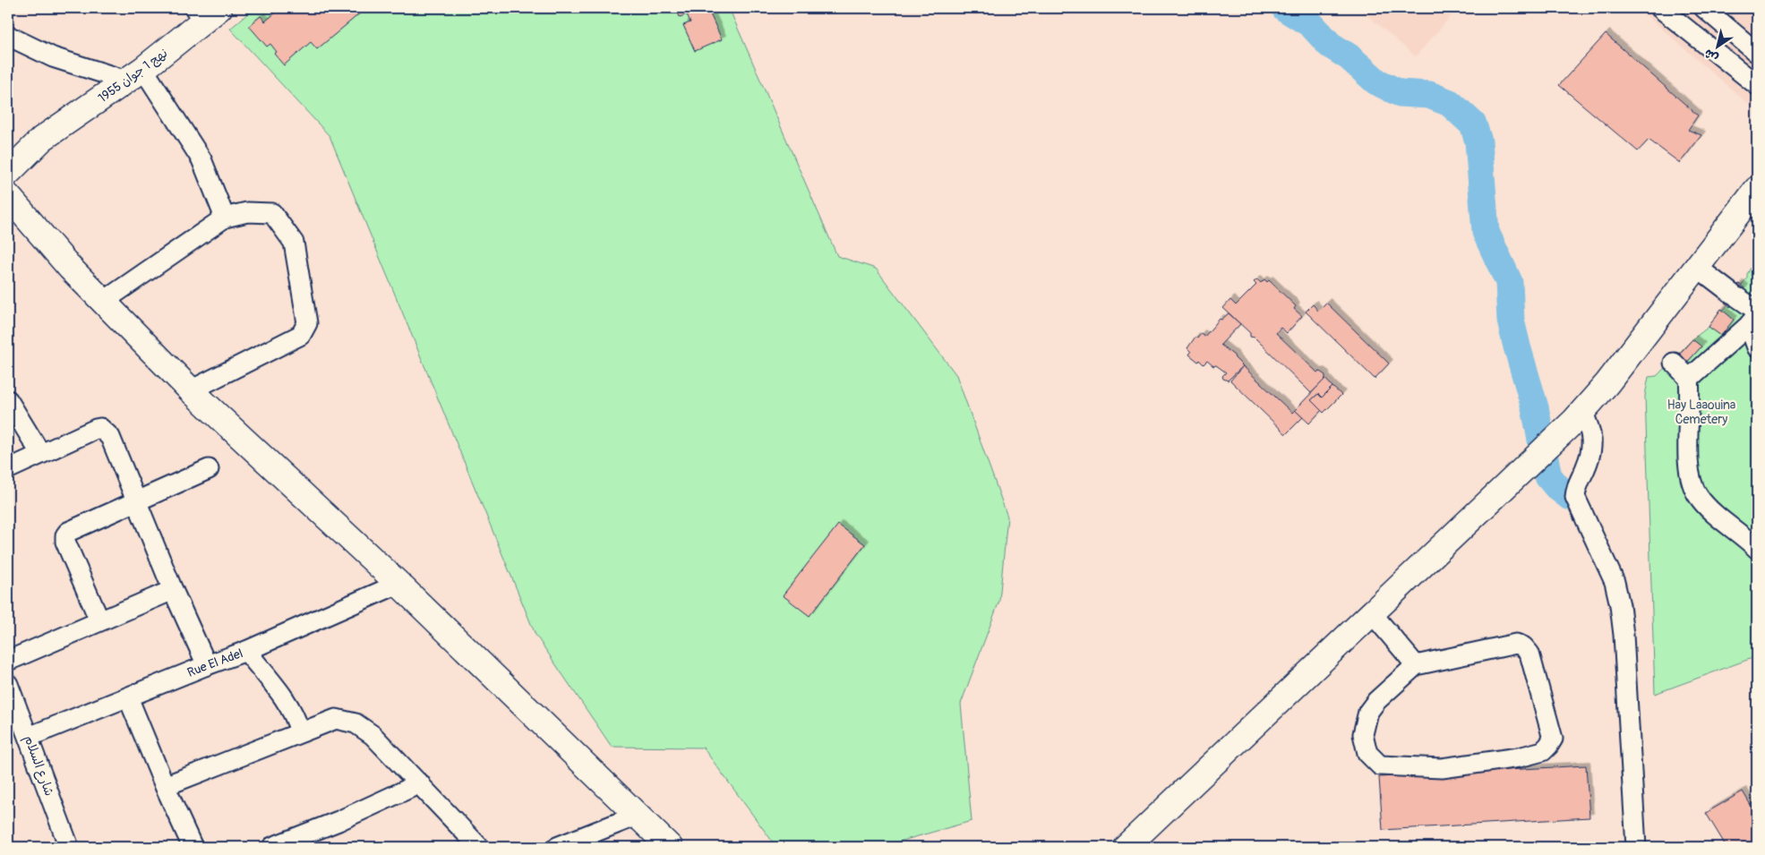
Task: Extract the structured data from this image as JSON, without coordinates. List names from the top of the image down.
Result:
{
  "streets": {
    "main road": ["نهج 1 جوان 1955"],
    "street": ["Rue El Adel", "شارع السلام"]
  },
  "crossings": [
    ["Rue El Adel", "شارع السلام"]
  ],
  "parks": ["Hay Laaouina Cemetery"],
  "north": "bottom left"
}
